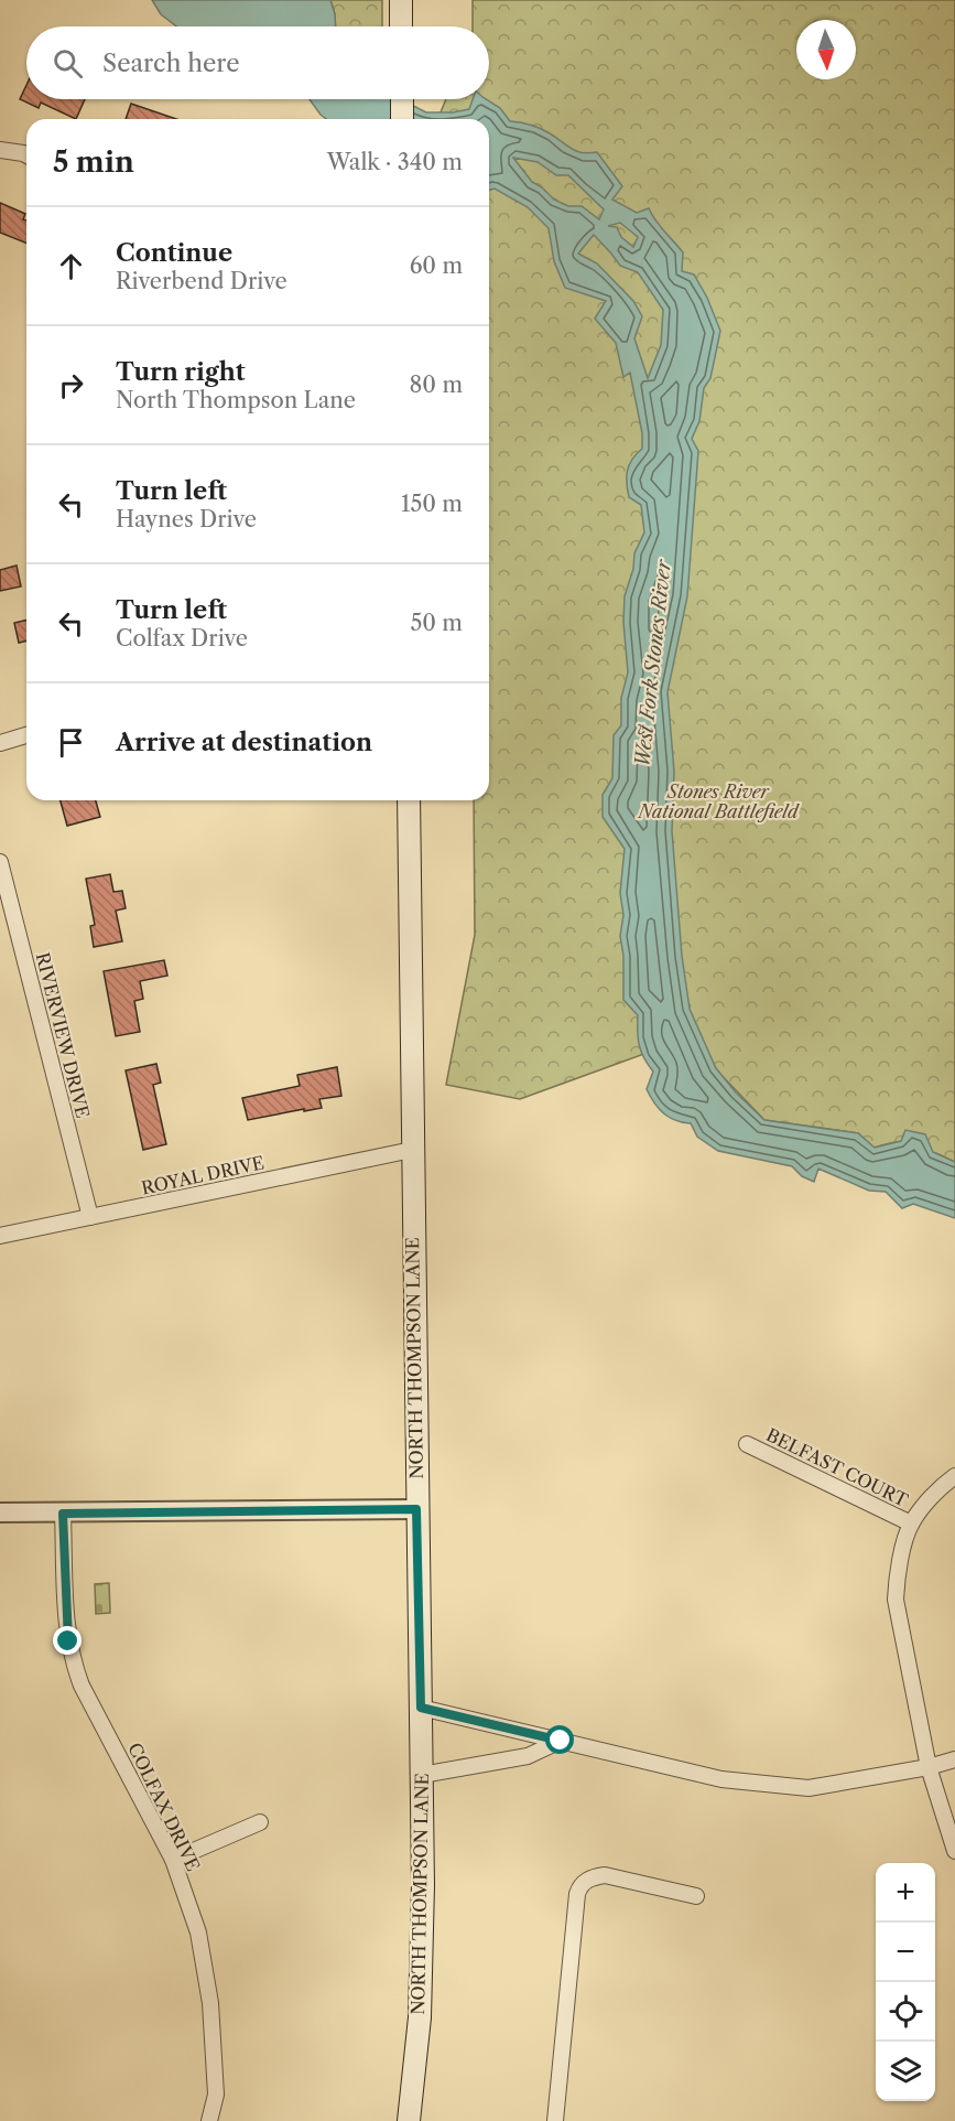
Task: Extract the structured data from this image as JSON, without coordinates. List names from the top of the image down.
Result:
{
  "streets": {
    "main road": ["NORTH THOMPSON LANE"],
    "street": [
      "RIVERVIEW DRIVE",
      "ROYAL DRIVE",
      "BELFAST COURT",
      "COLFAX DRIVE"
    ]
  },
  "crossings": [
    ["RIVERVIEW DRIVE", "ROYAL DRIVE"],
    ["ROYAL DRIVE", "NORTH THOMPSON LANE"]
  ],
  "water": ["West Fork Stones River"],
  "parks": ["Stones River National Battlefield"],
  "north": "bottom",
  "page": {
    "search": "Search here",
    "heading": ["5 min", "Walk · 340 m"],
    "list": [
      ["Continue", "Riverbend Drive", "60 m"],
      ["Turn right", "North Thompson Lane", "80 m"],
      ["Turn left", "Haynes Drive", "150 m"],
      ["Turn left", "Colfax Drive", "50 m"],
      "Arrive at destination"
    ],
    "map_buttons": ["+", "−"]
  }
}
